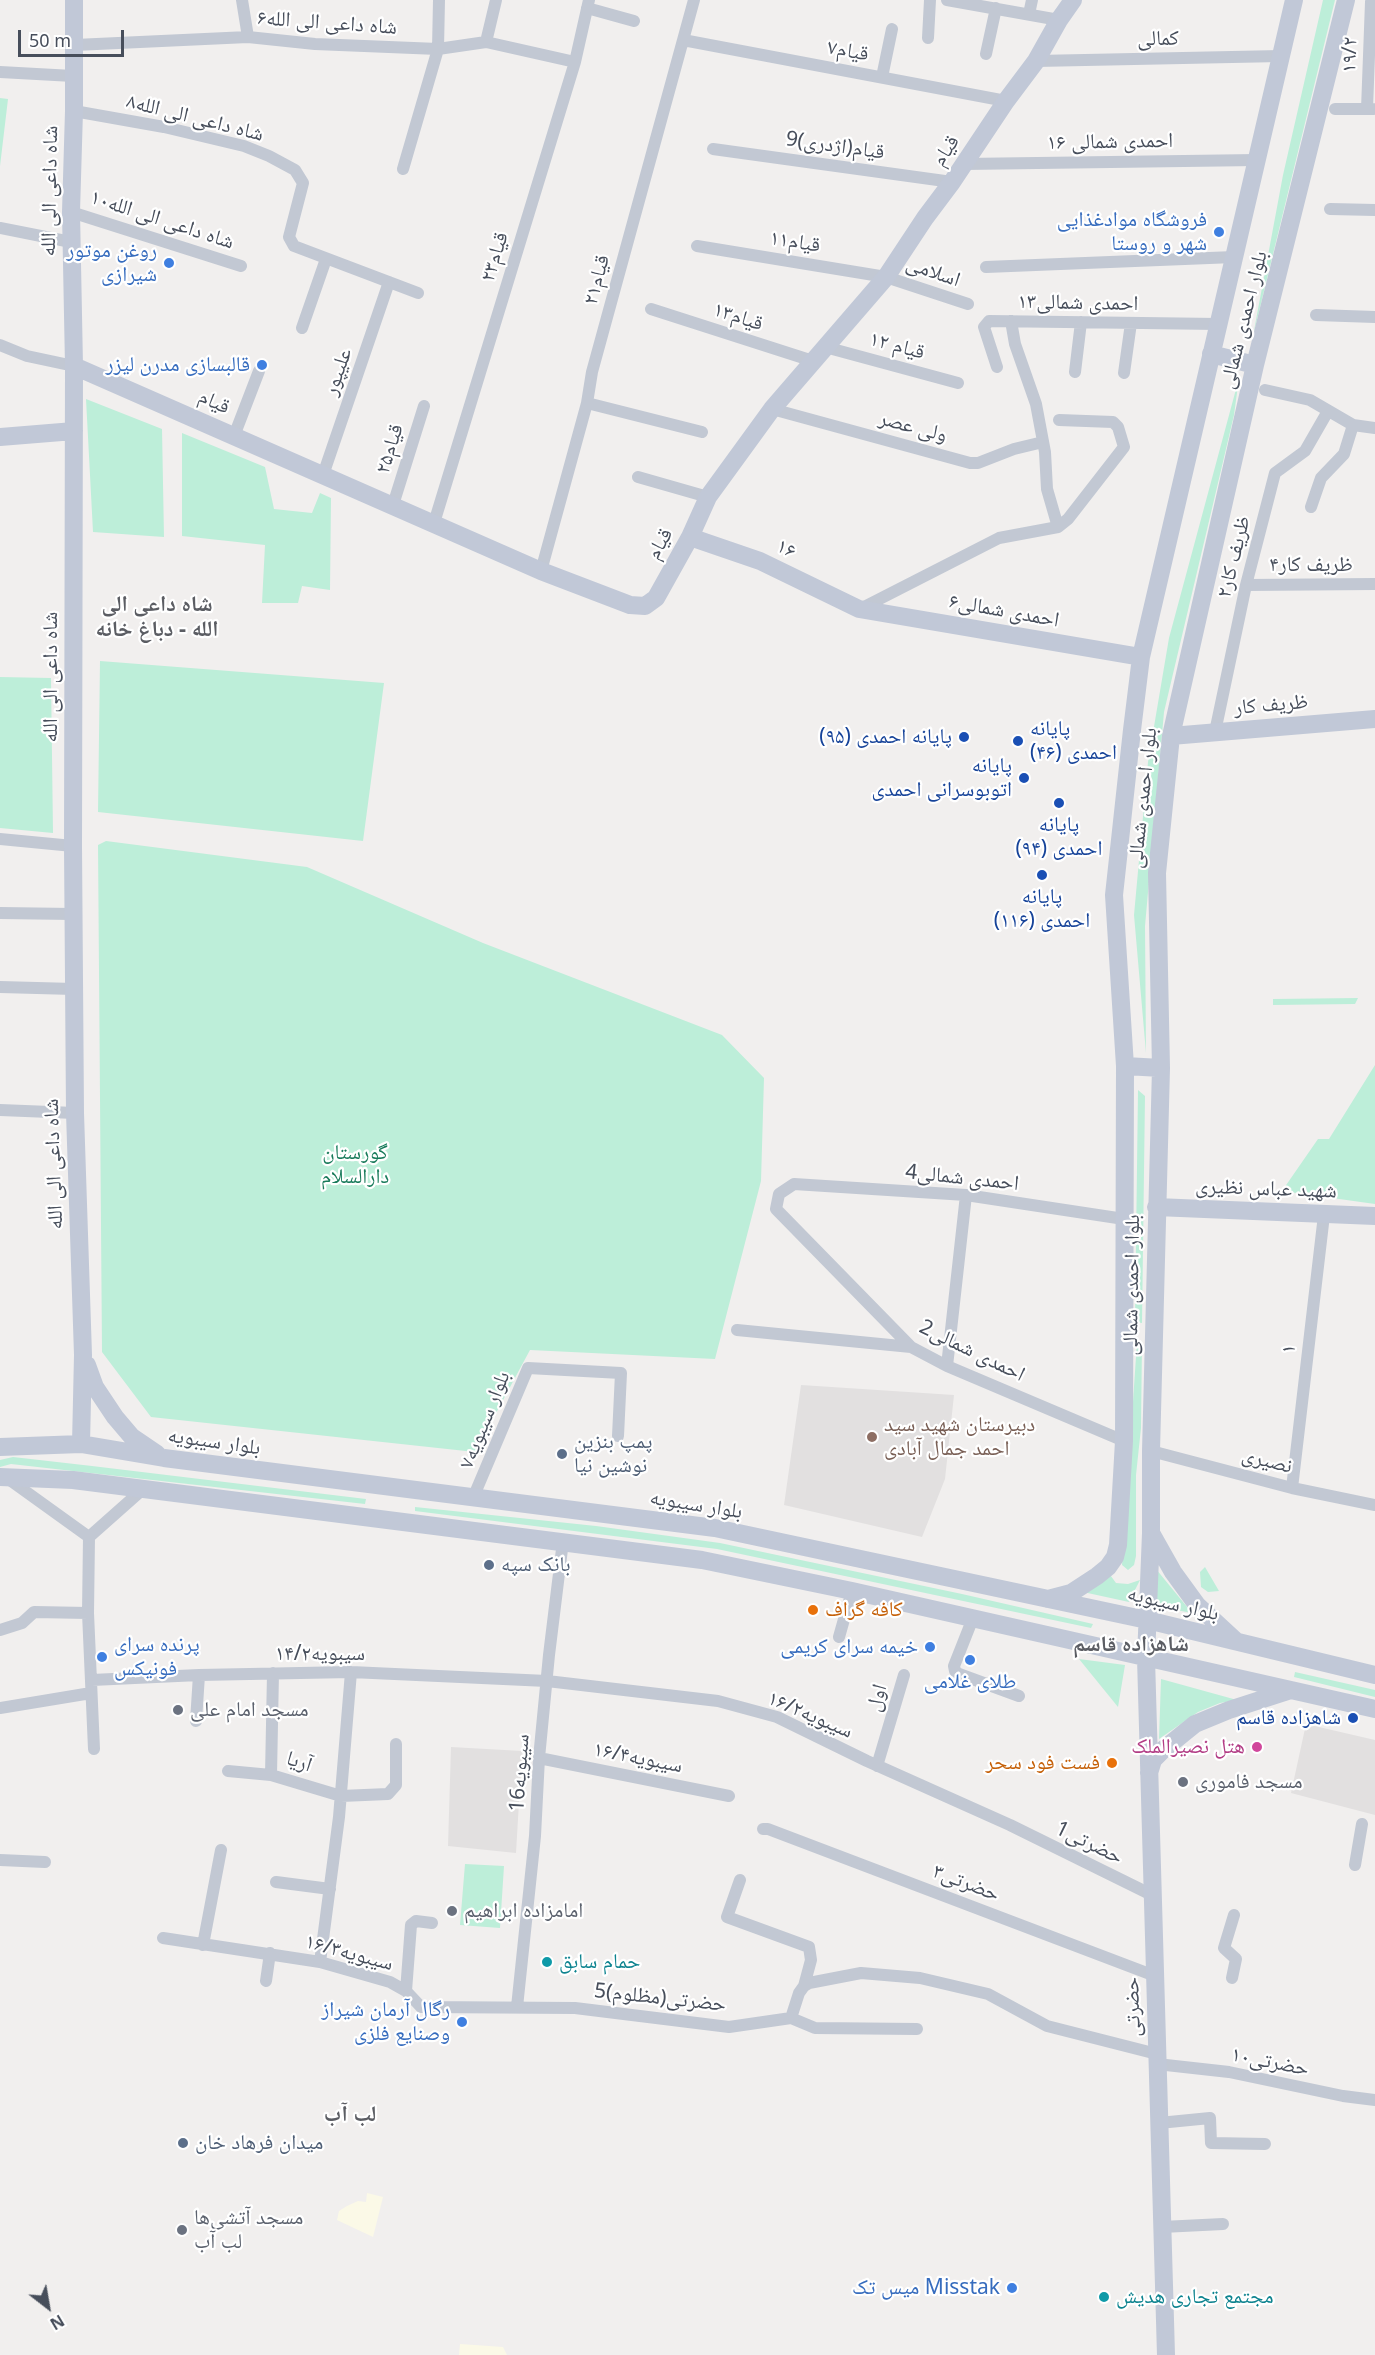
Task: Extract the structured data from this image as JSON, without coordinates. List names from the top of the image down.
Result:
{
  "streets": {
    "main road": [
      "قیام",
      "شاه داعی الی الله",
      "بلوار احمدی شمالی",
      "۱۶",
      "احمدی شمالی۶",
      "ظریف کار",
      "شهید عباس نظیری",
      "بلوار سیبویه",
      "حضرتی"
    ],
    "street": [
      "شاه داعی الی الله۶",
      "کمالی",
      "قیام۷",
      "۱۹/۲",
      "شاه داعی الی الله۸",
      "احمدی شمالی ۱۶",
      "قیام(اژدری)9",
      "شاه داعی الی الله۱۰",
      "قیام۱۱",
      "قیام۲۳",
      "اسلامی",
      "قیام۲۱",
      "احمدی شمالی۱۳",
      "قیام۱۳",
      "قیام ۱۲",
      "علیپور",
      "ولی عصر",
      "قیام۲۵",
      "۲ظریف کار",
      "ظریف کار۴",
      "4احمدی شمالی",
      "۱",
      "2احمدی شمالی",
      "بلوار سیبویه۷",
      "نصیری",
      "سیبویه۱۴/۲",
      "اول",
      "سیبویه۱۶/۲",
      "سیبویه۱۶/۴",
      "آریا",
      "سیبویه16",
      "1حضرتی",
      "حضرتی۳",
      "سیبویه۱۶/۳",
      "5حضرتی(مظلوم)",
      "حضرتی۱۰"
    ]
  },
  "crossings": [
    ["شاه داعی الی الله۶", "شاه داعی الی الله"],
    ["شاه داعی الی الله۶", "قیام۲۳"],
    ["کمالی", "قیام"],
    ["کمالی", "بلوار احمدی شمالی"],
    ["قیام۷", "قیام"],
    ["قیام۷", "قیام۲۱"],
    ["شاه داعی الی الله۸", "شاه داعی الی الله"],
    ["احمدی شمالی ۱۶", "قیام"],
    ["احمدی شمالی ۱۶", "بلوار احمدی شمالی"],
    ["قیام(اژدری)9", "قیام"],
    ["قیام", "شاه داعی الی الله"],
    ["قیام", "قیام۱۱"],
    ["قیام", "قیام۲۳"],
    ["قیام", "اسلامی"],
    ["قیام", "قیام۲۱"],
    ["قیام", "قیام۱۳"],
    ["قیام", "قیام ۱۲"],
    ["قیام", "علیپور"],
    ["قیام", "ولی عصر"],
    ["قیام", "قیام۲۵"],
    ["قیام", "۱۶"],
    ["شاه داعی الی الله", "شاه داعی الی الله۱۰"],
    ["شاه داعی الی الله", "بلوار سیبویه"],
    ["قیام۱۱", "اسلامی"],
    ["احمدی شمالی۱۳", "بلوار احمدی شمالی"],
    ["بلوار احمدی شمالی", "احمدی شمالی۶"],
    ["بلوار احمدی شمالی", "ظریف کار"],
    ["بلوار احمدی شمالی", "4احمدی شمالی"],
    ["بلوار احمدی شمالی", "شهید عباس نظیری"],
    ["بلوار احمدی شمالی", "2احمدی شمالی"],
    ["بلوار احمدی شمالی", "بلوار سیبویه"],
    ["بلوار احمدی شمالی", "نصیری"],
    ["بلوار احمدی شمالی", "حضرتی"],
    ["۱۶", "احمدی شمالی۶"],
    ["۲ظریف کار", "ظریف کار۴"],
    ["۲ظریف کار", "ظریف کار"],
    ["4احمدی شمالی", "2احمدی شمالی"],
    ["شهید عباس نظیری", "۱"],
    ["۱", "نصیری"],
    ["بلوار سیبویه۷", "بلوار سیبویه"],
    ["سیبویه۱۴/۲", "سیبویه۱۶/۲"],
    ["سیبویه۱۴/۲", "آریا"],
    ["سیبویه۱۴/۲", "سیبویه16"],
    ["اول", "سیبویه۱۶/۲"],
    ["سیبویه۱۶/۲", "سیبویه16"],
    ["سیبویه۱۶/۲", "1حضرتی"],
    ["سیبویه۱۶/۴", "سیبویه16"],
    ["سیبویه16", "سیبویه۱۶/۳"],
    ["سیبویه16", "5حضرتی(مظلوم)"],
    ["1حضرتی", "حضرتی"],
    ["حضرتی۳", "حضرتی"],
    ["سیبویه۱۶/۳", "5حضرتی(مظلوم)"],
    ["حضرتی", "حضرتی۱۰"]
  ],
  "districts": ["شاه داعی الی الله - دباغ خانه", "شاهزاده قاسم", "لب آب"],
  "parks": ["گورستان دارالسلام"],
  "places": [
    "فروشگاه موادغذایی شهر و روستا",
    "روغن موتور شیرازی",
    "قالبسازی مدرن لیزر",
    "پایانه احمدی (۹۵)",
    "پایانه احمدی (۴۶)",
    "پایانه اتوبوسرانی احمدی",
    "پایانه احمدی (۹۴)",
    "پایانه احمدی (۱۱۶)",
    "دبیرستان شهید سید احمد جمال آبادی",
    "پمپ بنزین نوشین نیا",
    "بانک سپه",
    "کافه گراف",
    "خیمه سرای کریمی",
    "پرنده سرای فونیکس",
    "طلای غلامی",
    "مسجد امام علی",
    "شاهزاده قاسم",
    "هتل نصیرالملک",
    "فست فود سحر",
    "مسجد فاموری",
    "امامزاده ابراهیم",
    "حمام سابق",
    "رگال آرمان شیراز وصنایع فلزی",
    "میدان فرهاد خان",
    "مسجد آتشی‌ها لب آب",
    "میس تک Misstak",
    "مجتمع تجاری هدیش"
  ],
  "scale_bar": "50 m",
  "north": "bottom right"
}
